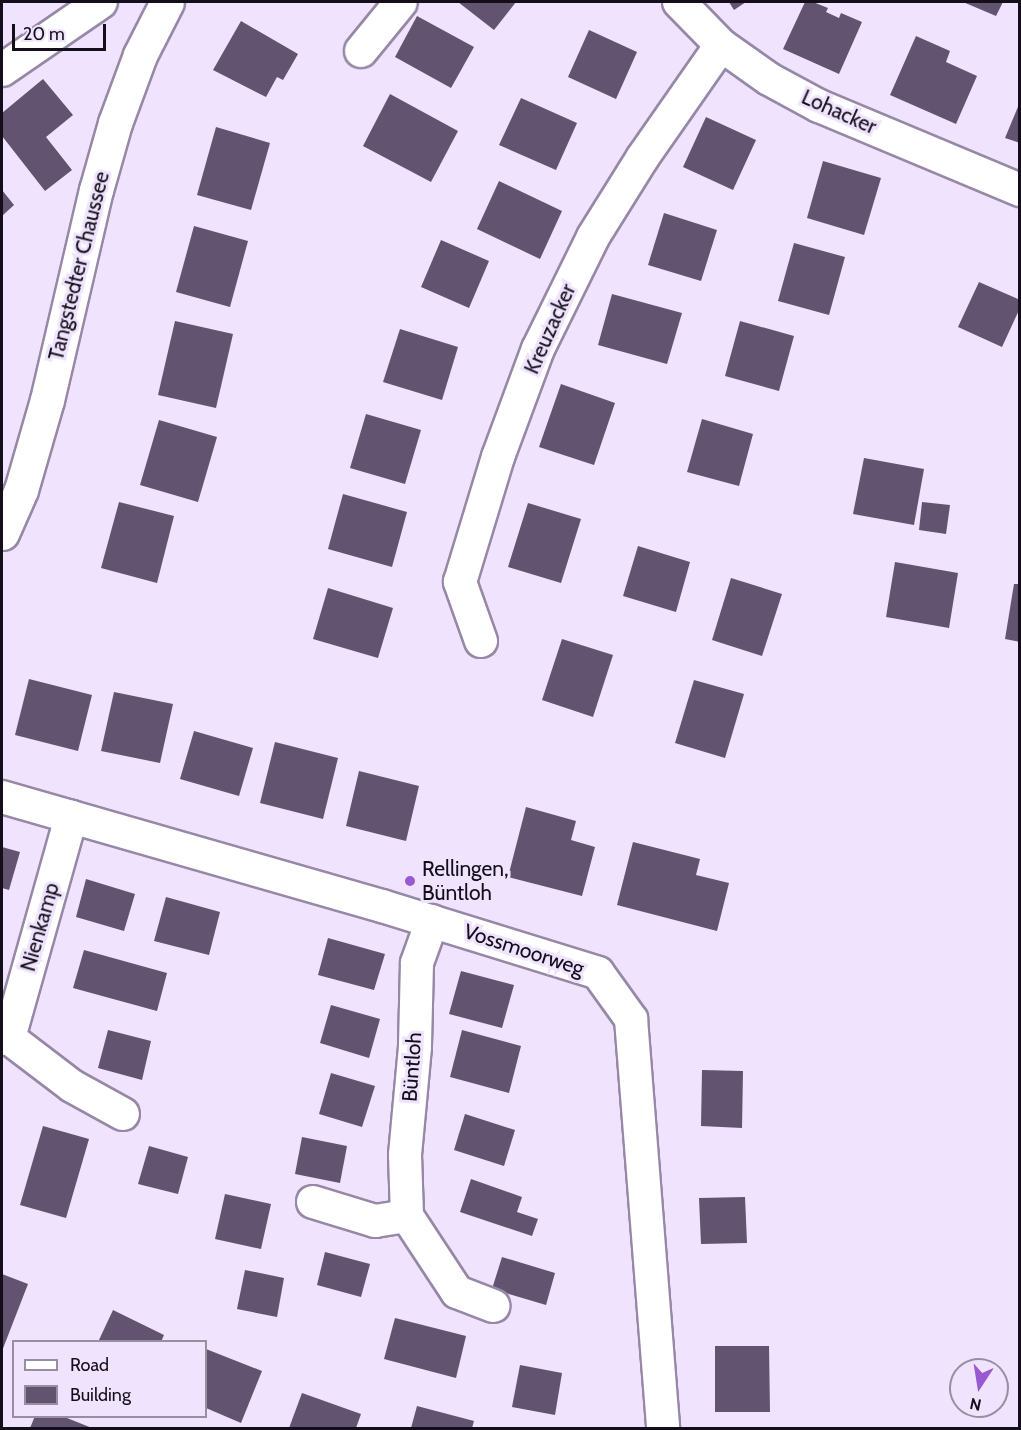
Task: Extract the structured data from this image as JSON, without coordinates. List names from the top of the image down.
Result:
{
  "streets": {
    "main road": ["Tangstedter Chaussee"],
    "street": [
      "Lohacker",
      "Kreuzacker",
      "Nienkamp",
      "Vossmoorweg",
      "Büntloh"
    ]
  },
  "crossings": [
    ["Lohacker", "Kreuzacker"],
    ["Nienkamp", "Vossmoorweg"],
    ["Vossmoorweg", "Büntloh"]
  ],
  "places": ["Rellingen, Büntloh"],
  "legend": ["Road", "Building"],
  "scale_bar": "20 m",
  "north": "bottom"
}
